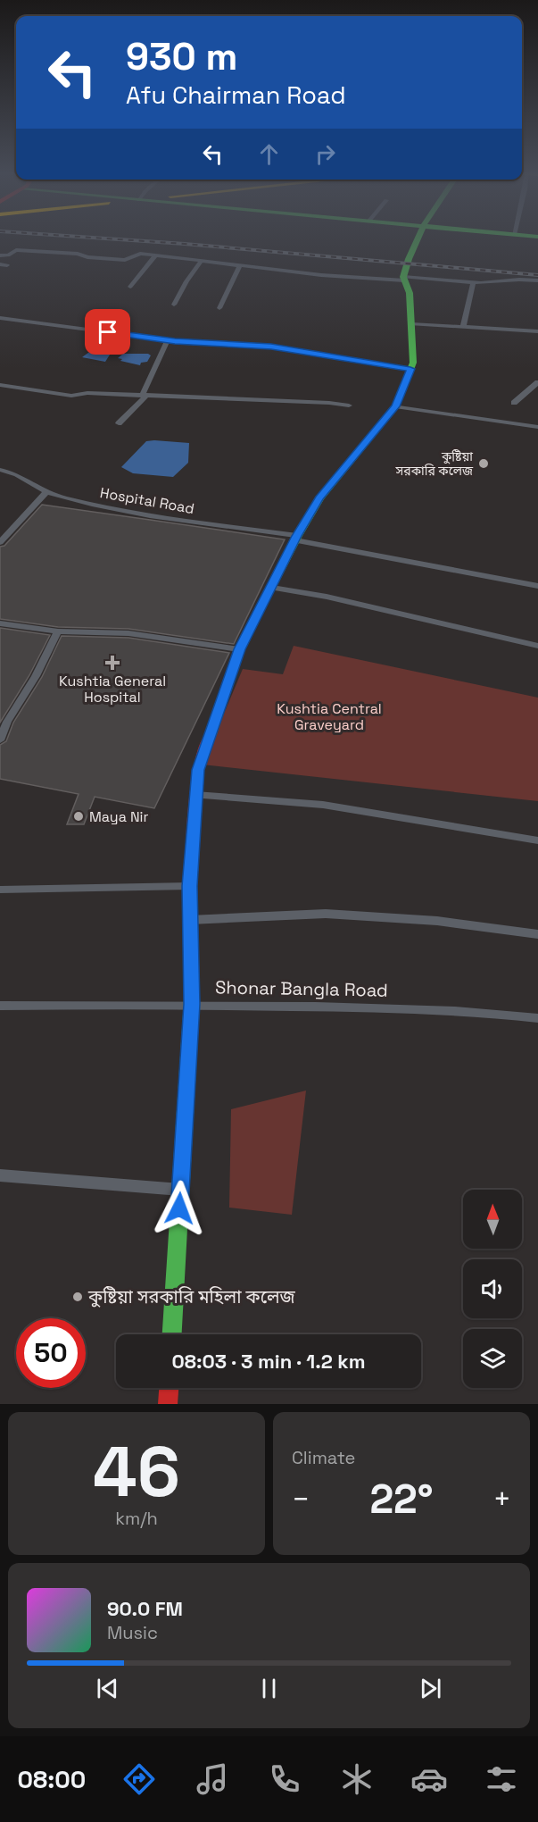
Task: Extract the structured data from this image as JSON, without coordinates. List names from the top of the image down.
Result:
{
  "streets": {
    "street": ["Hospital Road", "Shonar Bangla Road"]
  },
  "parks": ["Kushtia Central Graveyard"],
  "places": {
    "other": ["কুষ্টিয়া সরকারি কলেজ", "Maya Nir", "কুষ্টিয়া সরকারি মহিলা কলেজ"],
    "health": ["Kushtia General Hospital"]
  },
  "north": "top",
  "page": {
    "turn": ["930 m", "Afu Chairman Road"],
    "limit": "50",
    "trip": "08:03 · 3 min · 1.2 km",
    "tile": [
      ["46", "km/h"],
      "Climate"
    ],
    "heat": ["−", "22°", "+"],
    "song": ["90.0 FM", "Music"],
    "tabs": "08:00"
  }
}
